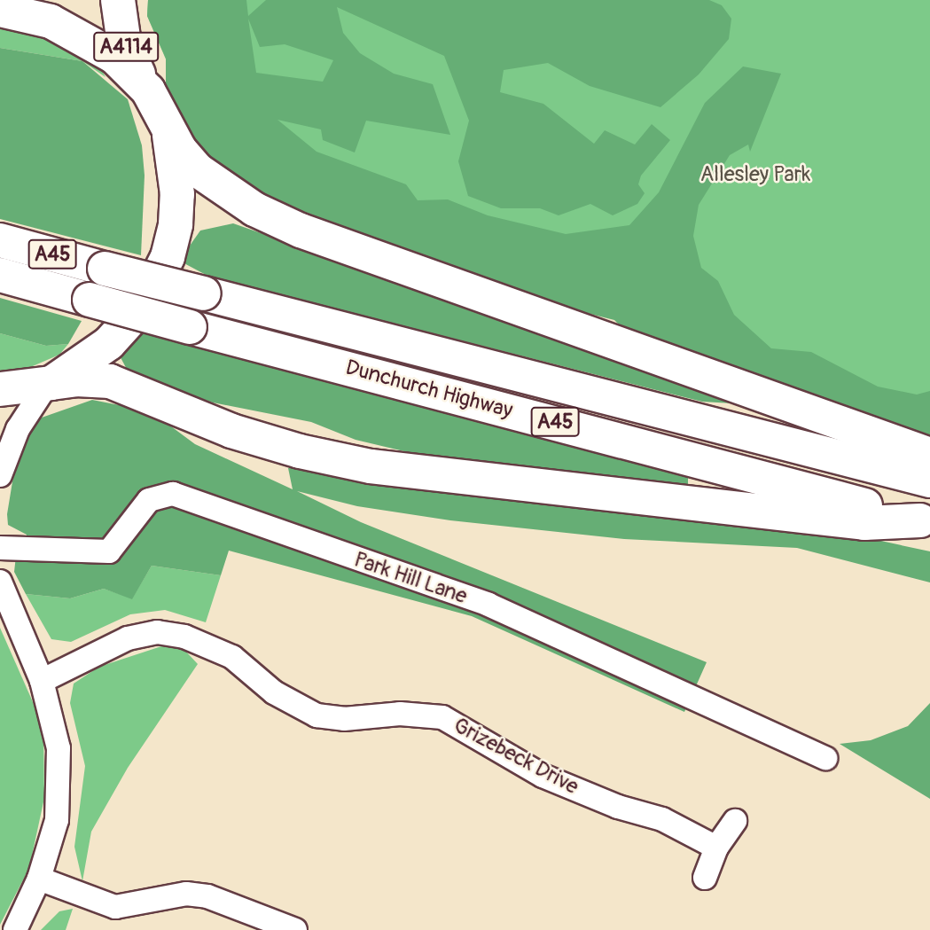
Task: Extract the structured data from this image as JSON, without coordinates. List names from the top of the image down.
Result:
{
  "streets": {
    "highway": ["A4114", "A45", "Dunchurch Highway"],
    "street": ["Park Hill Lane", "Grizebeck Drive"]
  },
  "parks": ["Allesley Park"]
}
